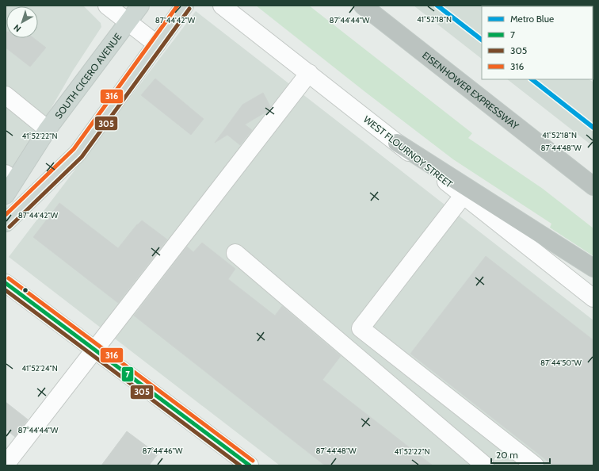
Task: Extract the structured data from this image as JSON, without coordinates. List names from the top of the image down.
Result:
{
  "streets": {
    "highway": ["EISENHOWER EXPRESSWAY"],
    "main road": ["SOUTH CICERO AVENUE"],
    "street": ["WEST FLOURNOY STREET"]
  },
  "lines": [
    "metro line Blue",
    "transit line 316",
    "transit line 305",
    "transit line 7"
  ],
  "legend": [
    "Metro Blue",
    "7",
    "305",
    "316"
  ],
  "scale_bar": "20 m",
  "north": "bottom left",
  "coordinates": [
    "41°52'18\"N",
    "87°44'42\"W",
    "87°44'44\"W",
    "41°52'22\"N",
    "87°44'48\"W",
    "87°44'50\"W",
    "41°52'24\"N",
    "87°44'46\"W"
  ]
}
